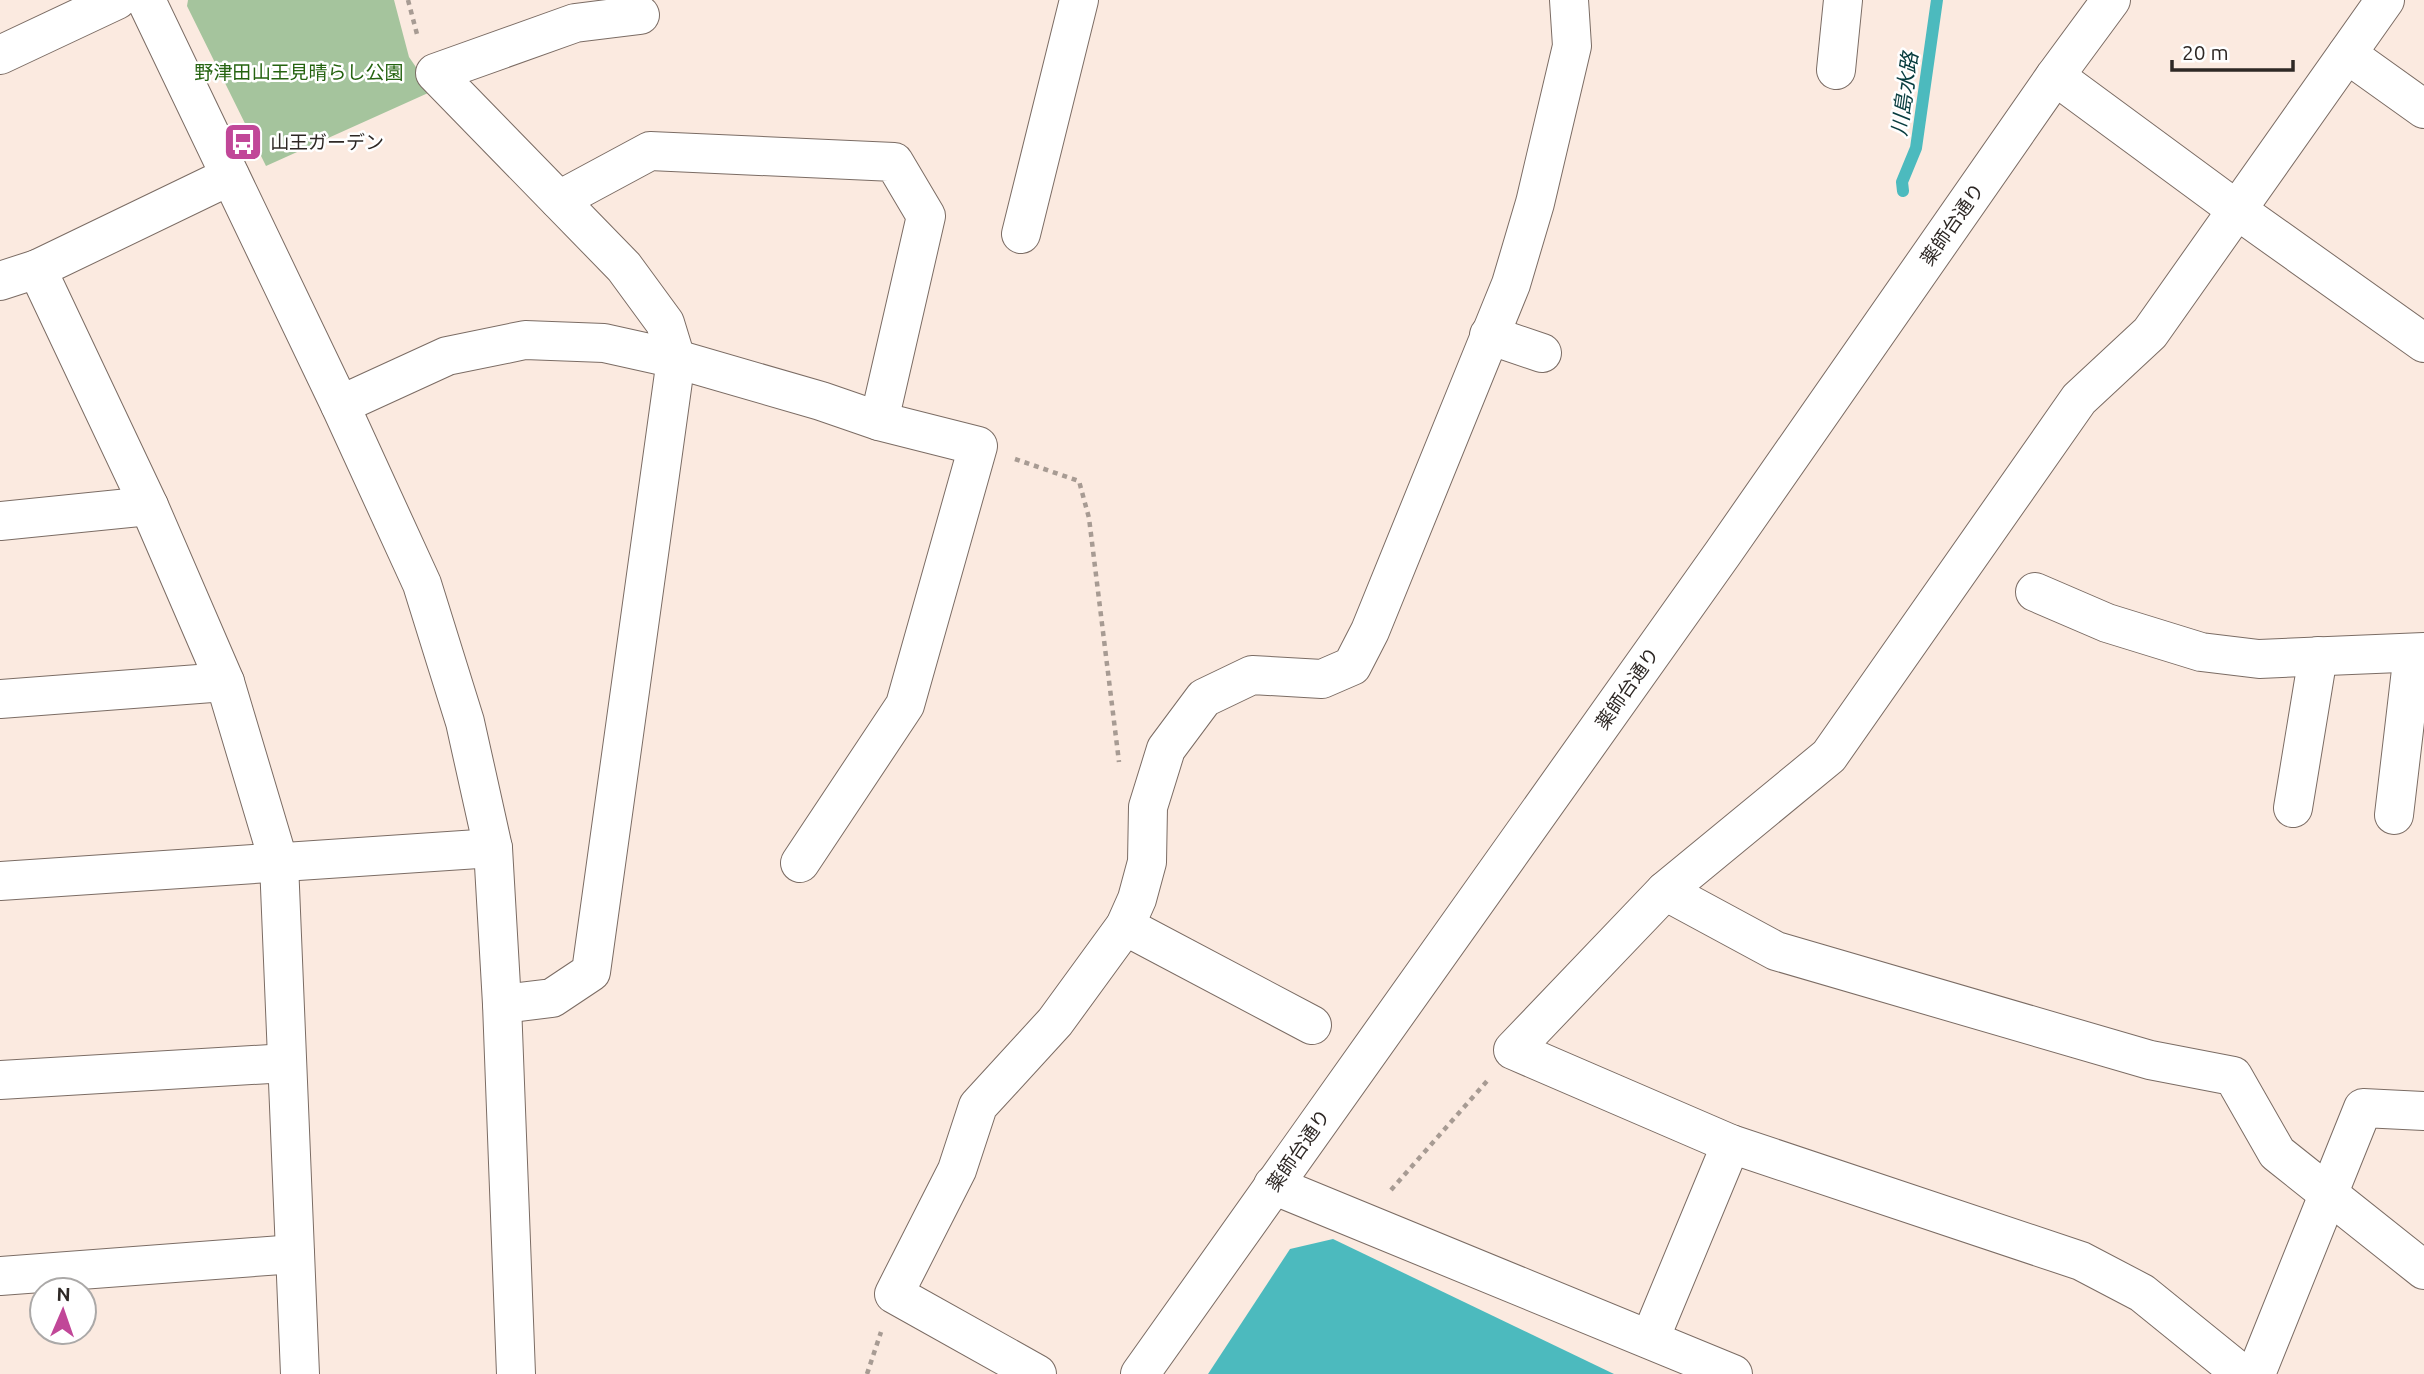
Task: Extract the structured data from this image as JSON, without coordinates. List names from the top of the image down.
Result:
{
  "streets": {
    "street": ["薬師台通り"]
  },
  "water": ["川島水路"],
  "parks": ["野津田山王見晴らし公園"],
  "places": {
    "bus stop": ["山王ガーデン"]
  },
  "scale_bar": "20 m",
  "north": "top"
}
